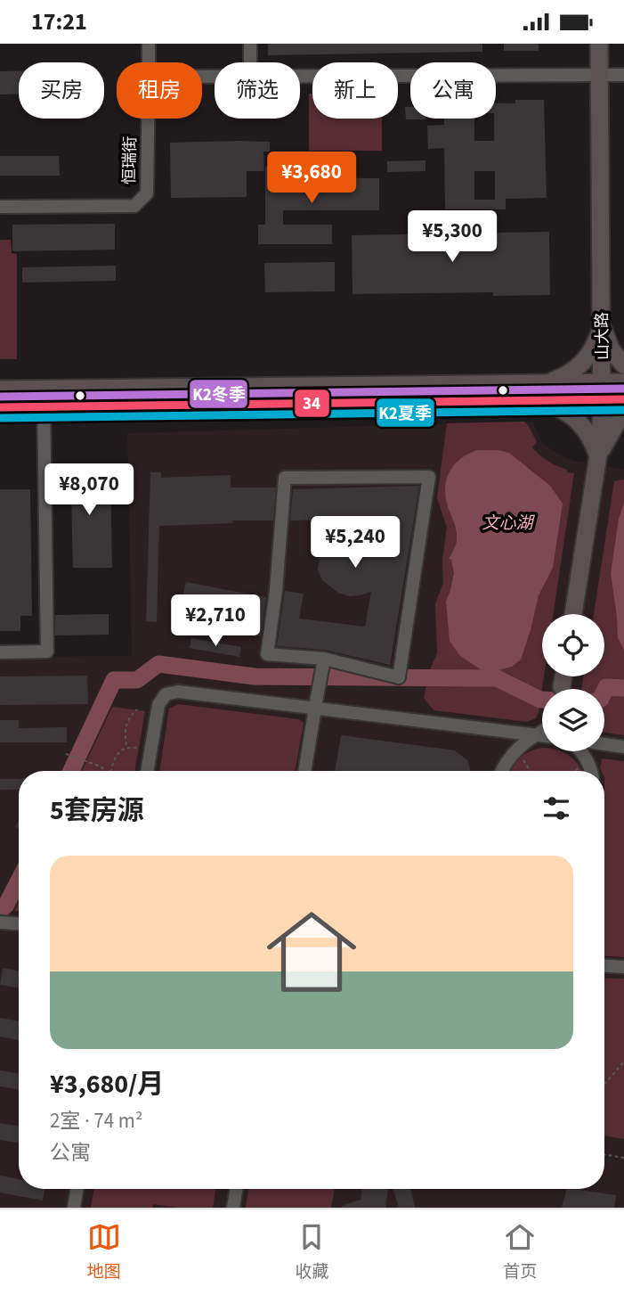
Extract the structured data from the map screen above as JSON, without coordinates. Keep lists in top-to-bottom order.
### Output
{
  "streets": {
    "main road": ["山大路"],
    "street": ["恒瑞街"]
  },
  "water": ["文心湖"],
  "lines": ["transit line K2冬季", "transit line 34", "transit line K2夏季"],
  "page": {
    "status": "17:21",
    "chip": [
      "买房",
      "租房",
      "筛选",
      "新上",
      "公寓"
    ],
    "price": [
      "¥3,680",
      "¥5,300",
      "¥8,070",
      "¥5,240",
      "¥2,710"
    ],
    "heading": "5套房源",
    "list": [
      {
        "name": "¥3,680/月",
        "note": "2室 · 74 m² · 公寓"
      }
    ],
    "tabs": ["地图", "收藏", "首页"]
  }
}
